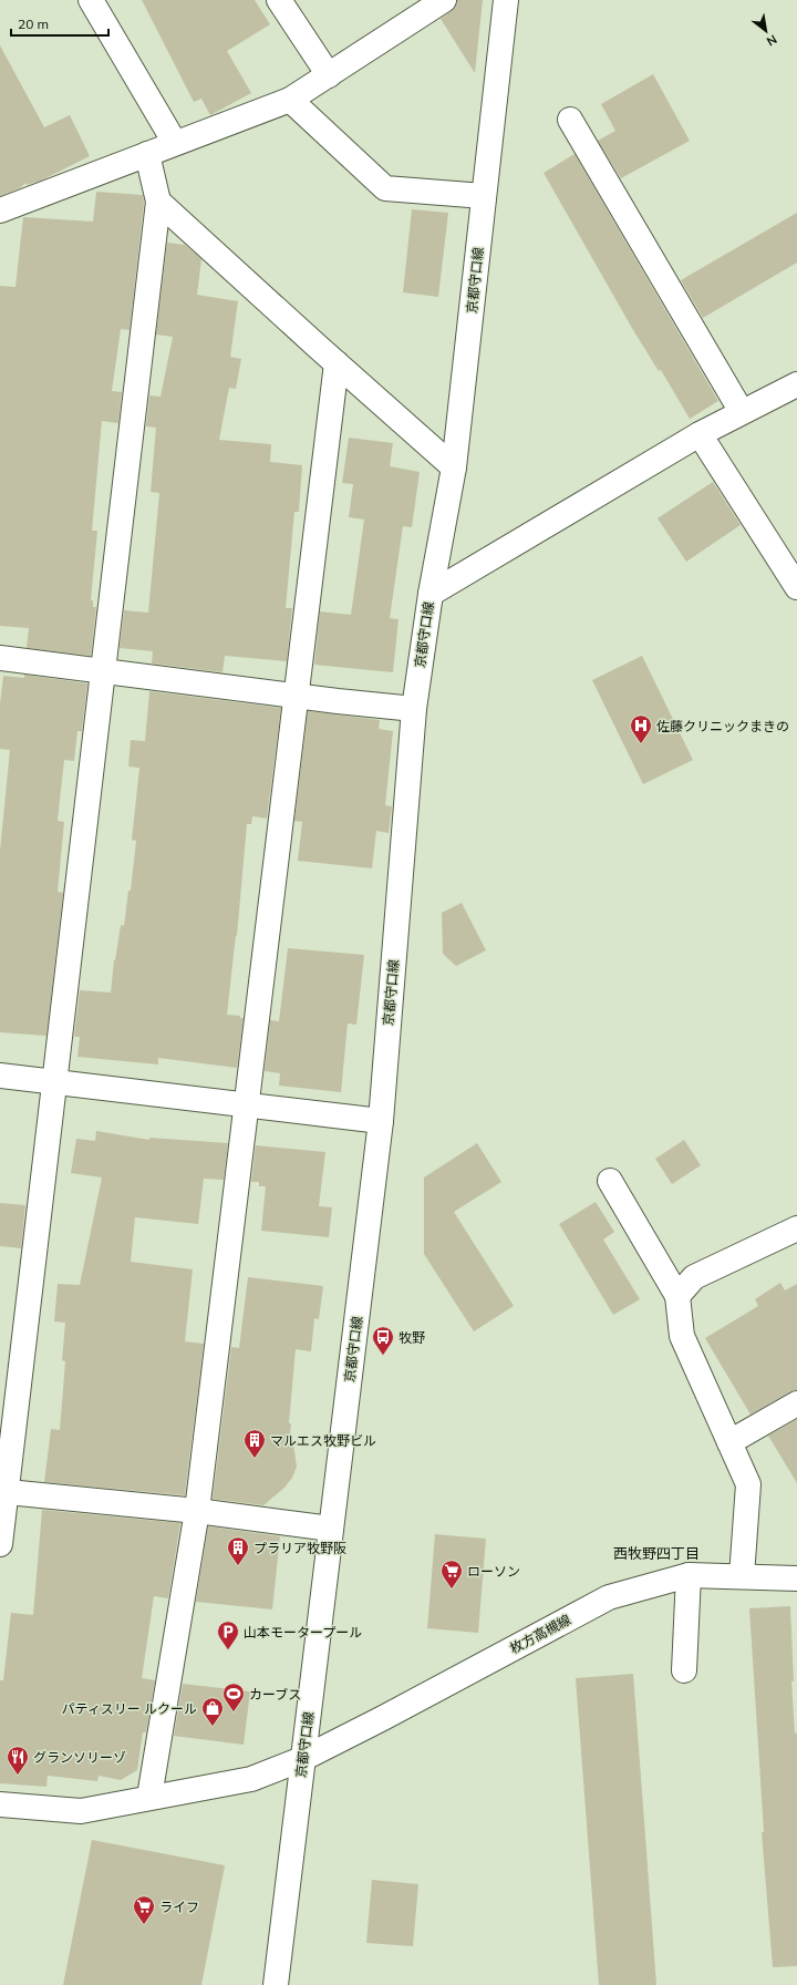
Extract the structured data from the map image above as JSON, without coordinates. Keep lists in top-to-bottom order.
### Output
{
  "streets": {
    "street": ["京都守口線", "枚方高槻線"]
  },
  "crossings": [
    ["京都守口線", "枚方高槻線"]
  ],
  "districts": ["西牧野四丁目"],
  "places": {
    "hospital": ["佐藤クリニックまきの"],
    "bus stop": ["牧野"],
    "building": ["マルエス牧野ビル", "プラリア牧野阪"],
    "supermarket": ["ローソン", "ライフ"],
    "parking": ["山本モータープール"],
    "sports": ["カーブス"],
    "shop": ["パティスリー ルクール"],
    "restaurant": ["グランソリーゾ"]
  },
  "scale_bar": "20 m",
  "north": "bottom right"
}
